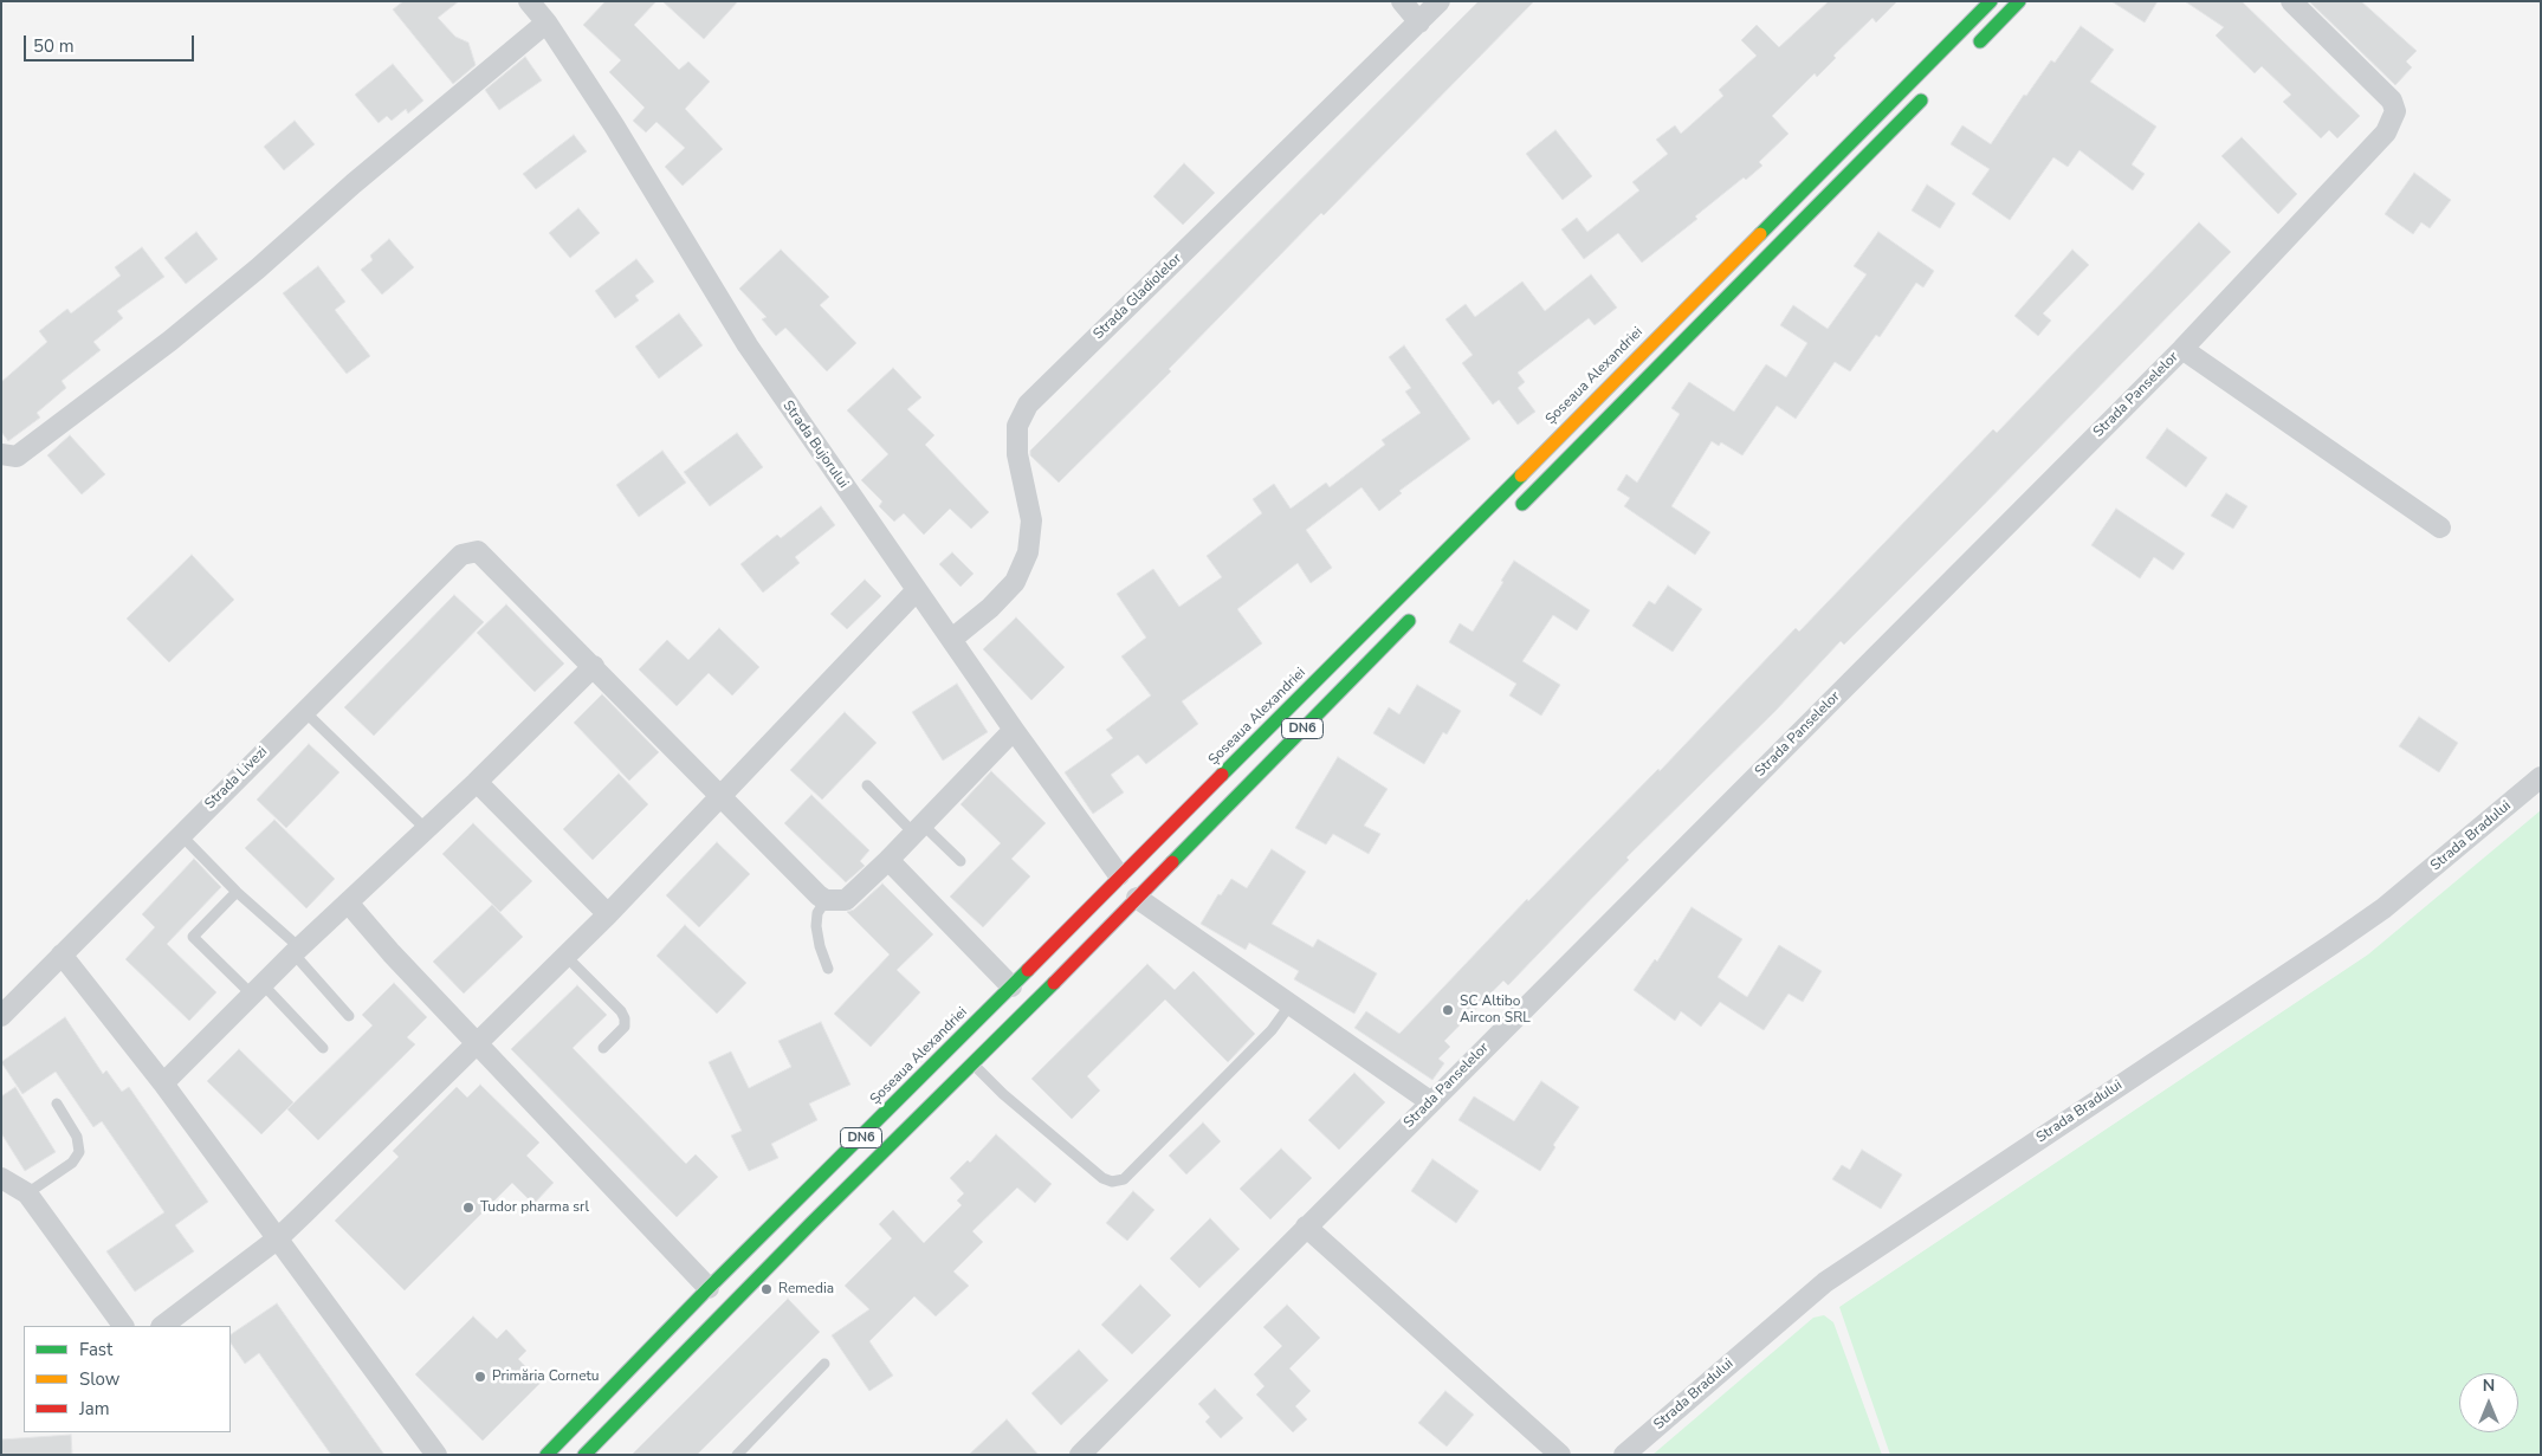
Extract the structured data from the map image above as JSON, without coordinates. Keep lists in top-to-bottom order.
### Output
{
  "streets": {
    "highway": ["Șoseaua Alexandriei", "DN6"],
    "street": [
      "Strada Gladiolelor",
      "Strada Panselelor",
      "Strada Bujorului",
      "Strada Livezi",
      "Strada Bradului"
    ]
  },
  "crossings": [
    ["Strada Gladiolelor", "Strada Bujorului"],
    ["Șoseaua Alexandriei", "Strada Bujorului"]
  ],
  "places": [
    "SC Altibo Aircon SRL",
    "Tudor pharma srl",
    "Remedia",
    "Primăria Cornetu"
  ],
  "legend": ["Fast", "Slow", "Jam"],
  "scale_bar": "50 m",
  "north": "top"
}
